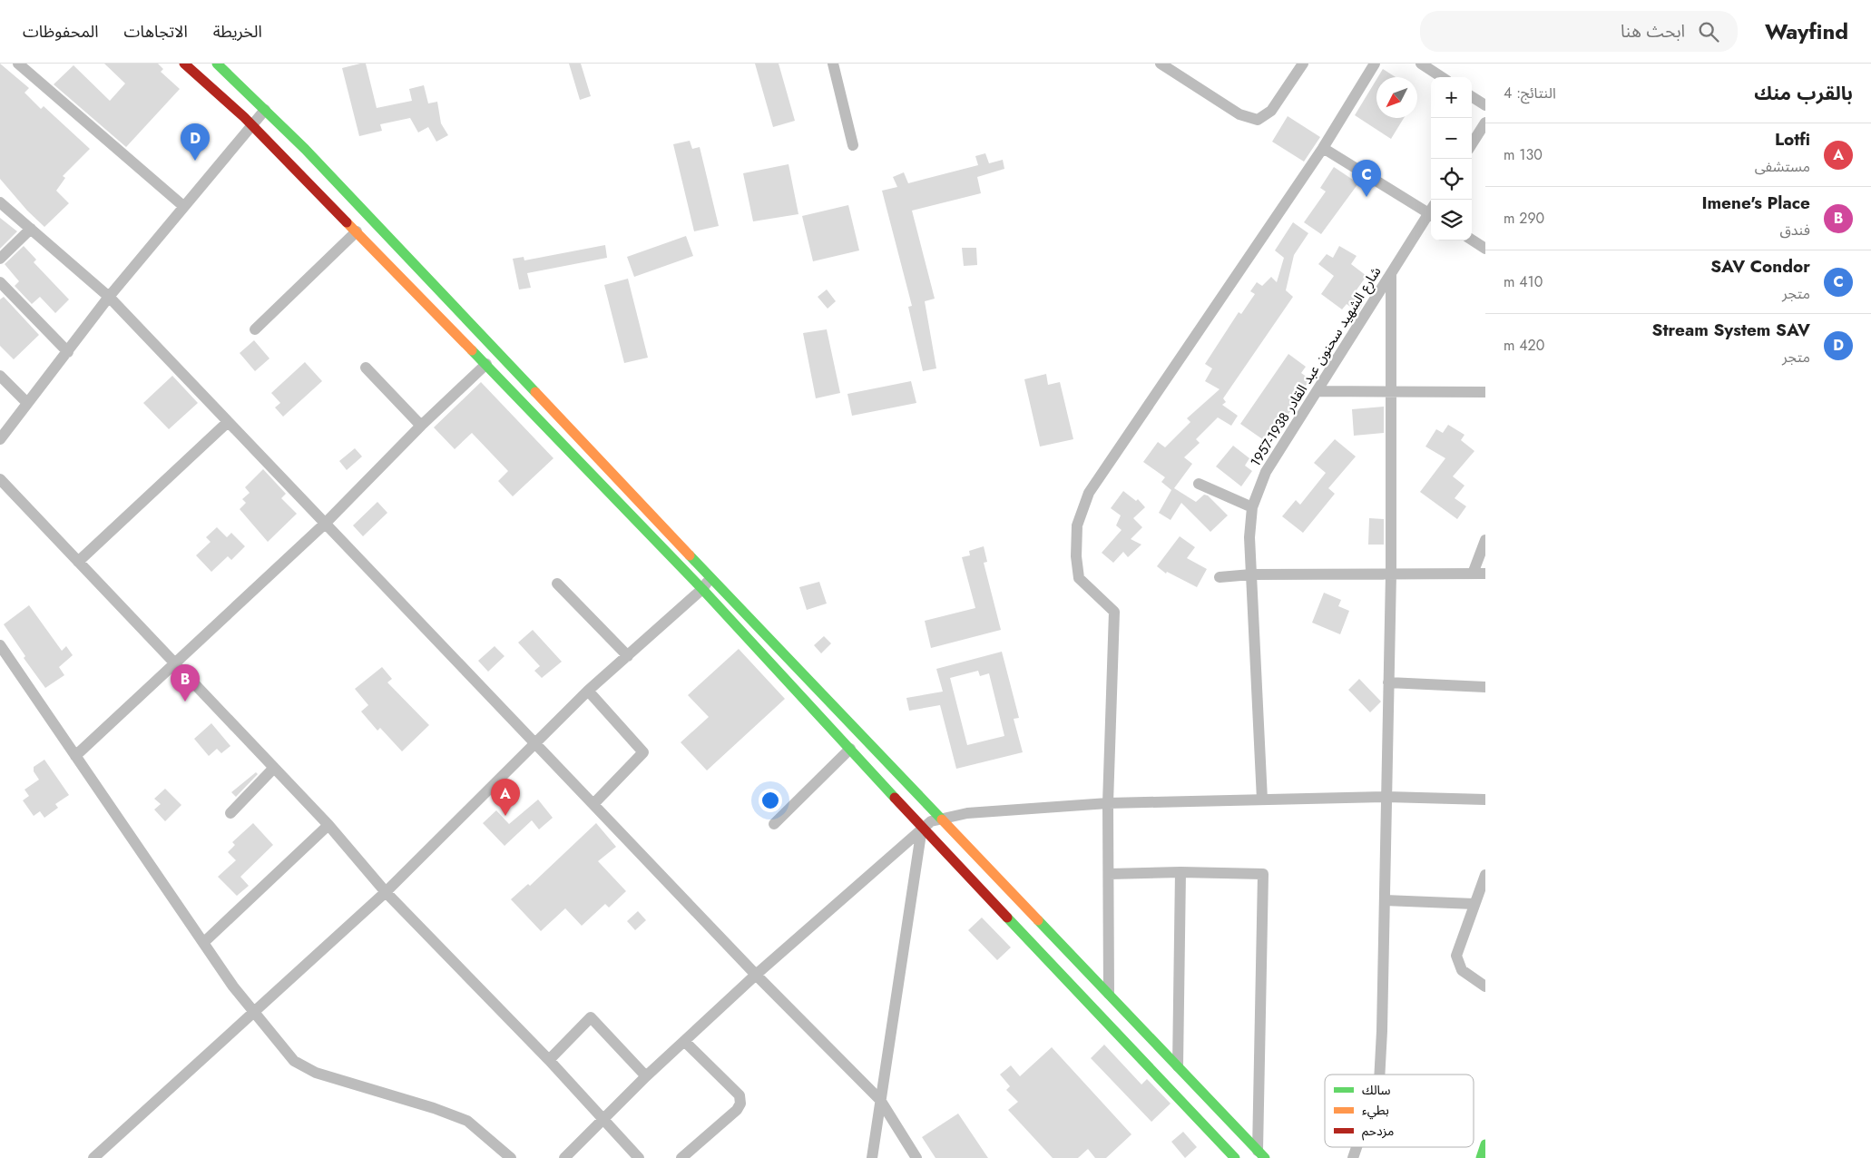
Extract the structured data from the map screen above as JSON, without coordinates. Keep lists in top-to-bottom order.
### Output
{
  "streets": {
    "street": ["شارع الشهيد سحنون عبد القادر 1938-1957"]
  },
  "legend": ["سالك", "بطيء", "مزدحم"],
  "north": "bottom left",
  "page": {
    "header": "Wayfind",
    "search": "ابحث هنا",
    "nav": ["الخريطة", "الاتجاهات", "المحفوظات"],
    "heading": ["بالقرب منك", "النتائج: 4"],
    "map_buttons": ["+", "−"],
    "list": [
      {
        "mark": "A",
        "name": "Lotfi",
        "note": "مستشفى",
        "value": "130 m"
      },
      {
        "mark": "B",
        "name": "Imene's Place",
        "note": "فندق",
        "value": "290 m"
      },
      {
        "mark": "C",
        "name": "SAV Condor",
        "note": "متجر",
        "value": "410 m"
      },
      {
        "mark": "D",
        "name": "Stream System SAV",
        "note": "متجر",
        "value": "420 m"
      }
    ],
    "pins": [
      "D",
      "C",
      "B",
      "A"
    ]
  }
}
